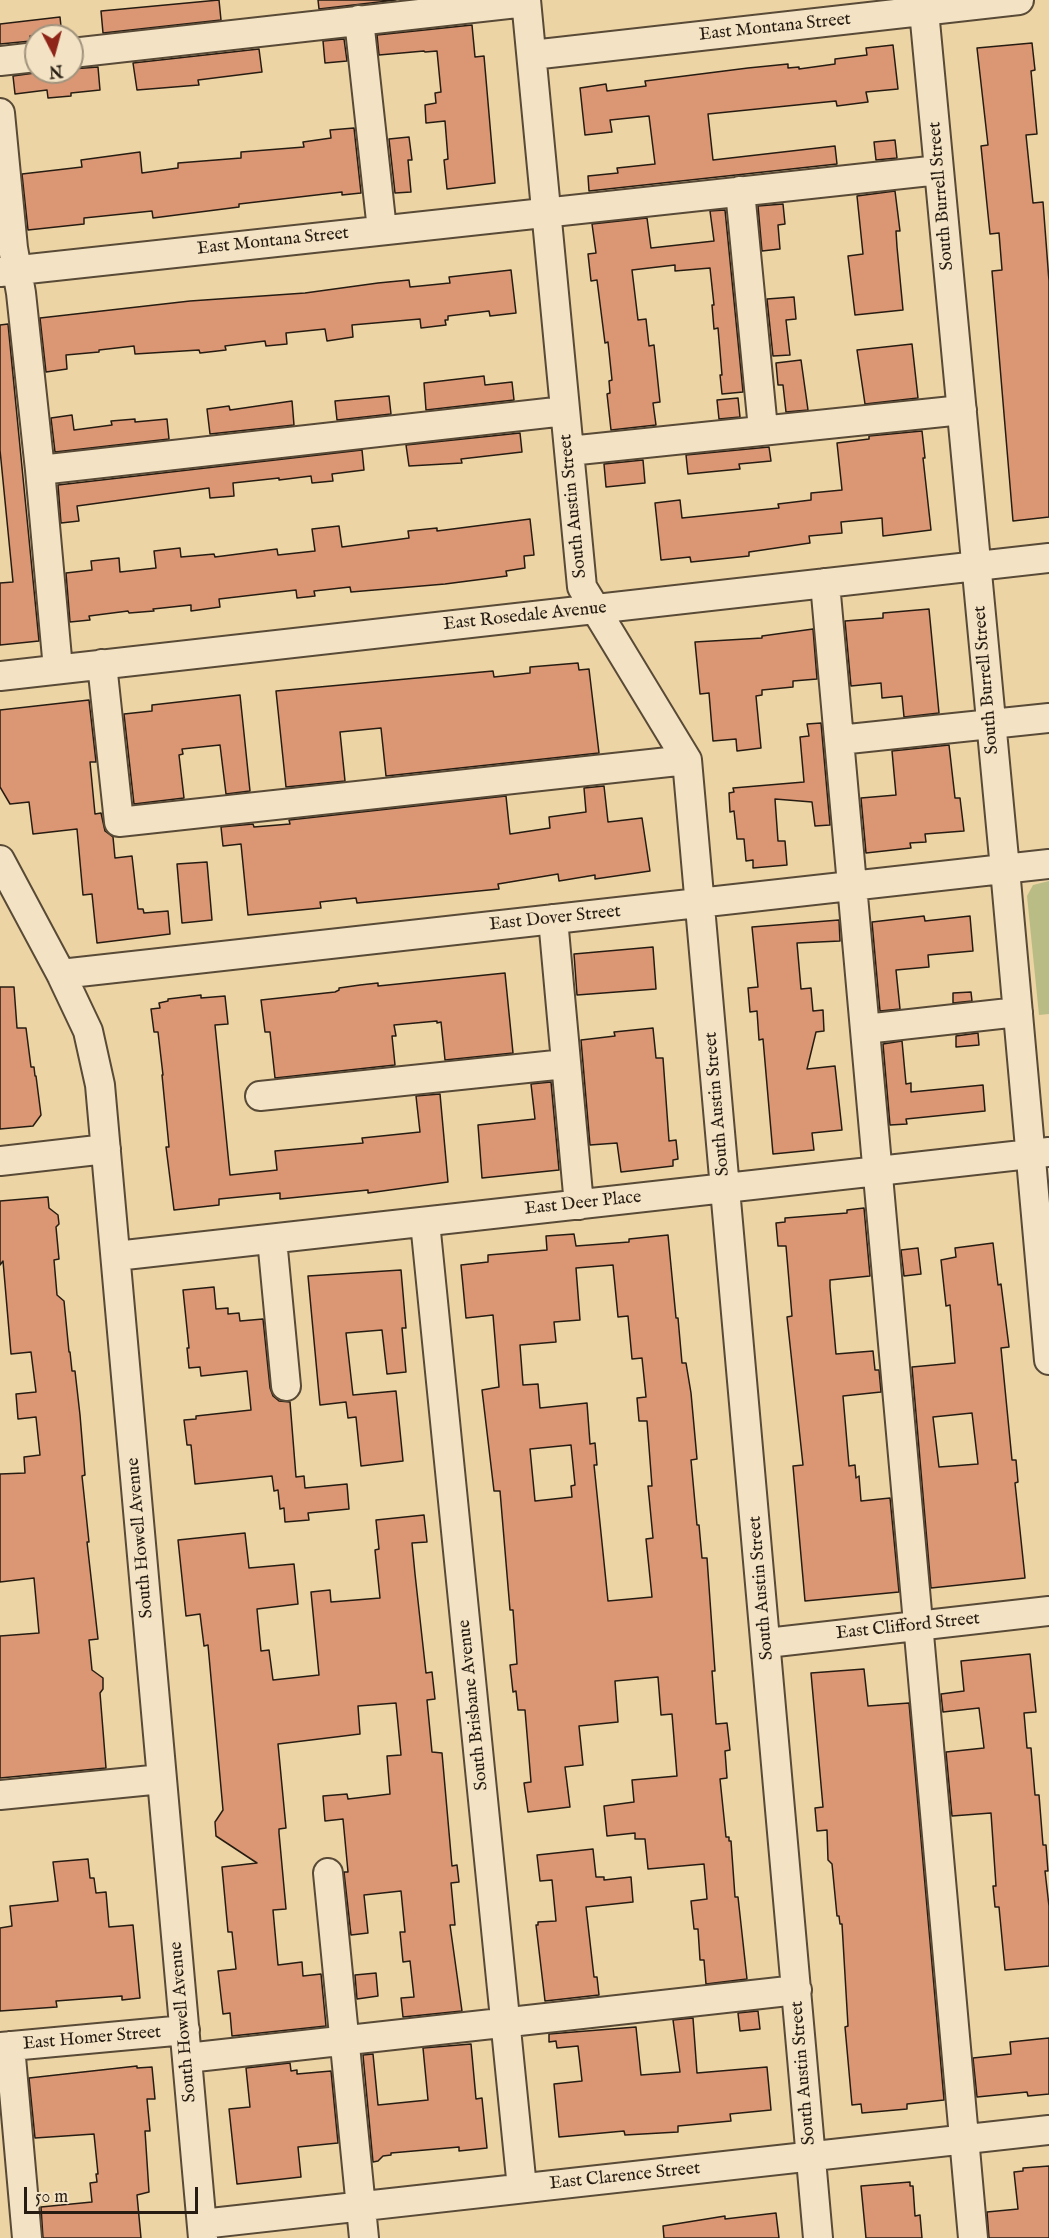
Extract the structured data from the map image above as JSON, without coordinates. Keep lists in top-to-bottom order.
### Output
{
  "streets": {
    "street": [
      "East Montana Street",
      "South Burrell Street",
      "South Austin Street",
      "East Rosedale Avenue",
      "East Dover Street",
      "East Deer Place",
      "South Howell Avenue",
      "East Clifford Street",
      "South Brisbane Avenue",
      "East Homer Street",
      "East Clarence Street"
    ]
  },
  "crossings": [
    ["East Montana Street", "South Burrell Street"],
    ["East Montana Street", "South Austin Street"],
    ["South Burrell Street", "East Rosedale Avenue"],
    ["South Burrell Street", "East Dover Street"],
    ["South Burrell Street", "East Deer Place"],
    ["South Austin Street", "East Rosedale Avenue"],
    ["South Austin Street", "East Dover Street"],
    ["South Austin Street", "East Deer Place"],
    ["South Austin Street", "East Clifford Street"],
    ["South Austin Street", "East Clarence Street"],
    ["East Dover Street", "South Howell Avenue"],
    ["East Deer Place", "South Howell Avenue"],
    ["East Deer Place", "South Brisbane Avenue"],
    ["South Howell Avenue", "East Homer Street"],
    ["South Howell Avenue", "East Clarence Street"],
    ["South Brisbane Avenue", "East Clarence Street"]
  ],
  "scale_bar": "50 m",
  "north": "bottom"
}
